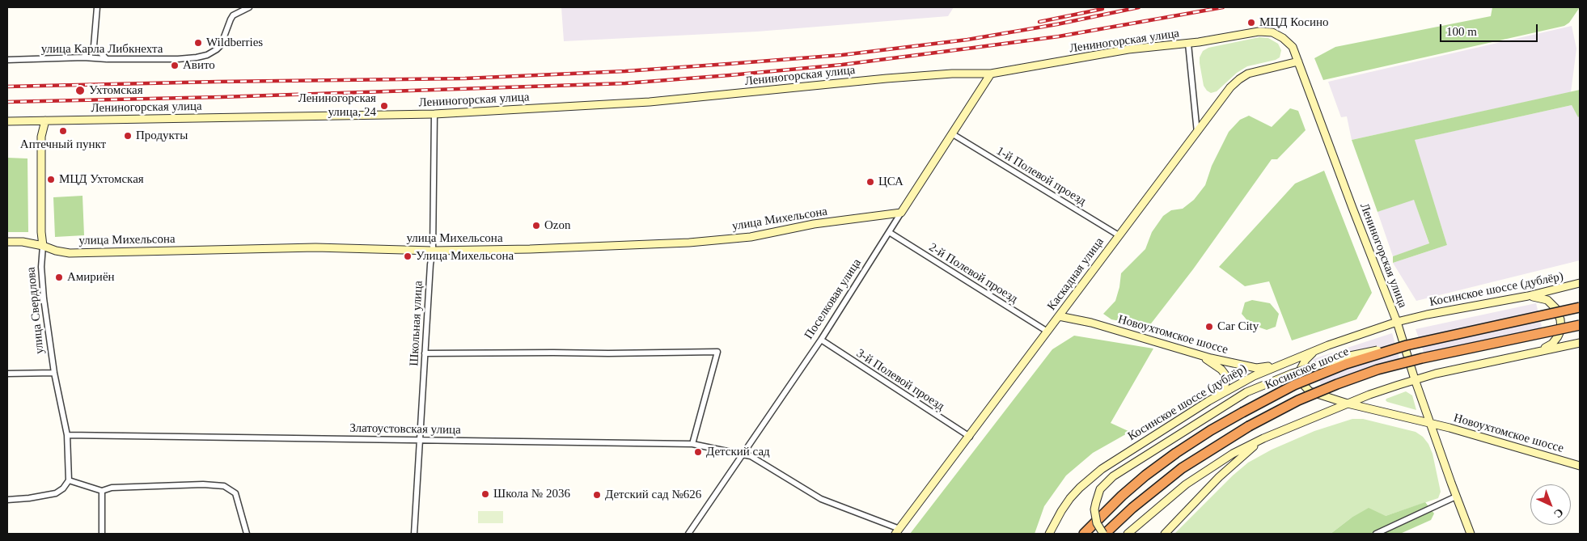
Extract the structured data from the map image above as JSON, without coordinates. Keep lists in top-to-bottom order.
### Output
{
  "streets": {
    "highway": ["Косинское шоссе"],
    "street": [
      "Лениногорская улица",
      "улица Карла Либкнехта",
      "1-й Полевой проезд",
      "улица Михельсона",
      "2-й Полевой проезд",
      "Каскадная улица",
      "Косинское шоссе (дублёр)",
      "Поселковая улица",
      "улица Свердлова",
      "Школьная улица",
      "Новоухтомское шоссе",
      "3-й Полевой проезд",
      "Златоустовская улица"
    ]
  },
  "crossings": [
    ["Лениногорская улица", "Каскадная улица"],
    ["Лениногорская улица", "Косинское шоссе (дублёр)"],
    ["Лениногорская улица", "Поселковая улица"],
    ["Лениногорская улица", "улица Свердлова"],
    ["Лениногорская улица", "Школьная улица"],
    ["Лениногорская улица", "Новоухтомское шоссе"],
    ["1-й Полевой проезд", "Каскадная улица"],
    ["1-й Полевой проезд", "Поселковая улица"],
    ["улица Михельсона", "Поселковая улица"],
    ["улица Михельсона", "улица Свердлова"],
    ["улица Михельсона", "Школьная улица"],
    ["2-й Полевой проезд", "Каскадная улица"],
    ["2-й Полевой проезд", "Поселковая улица"],
    ["Каскадная улица", "Новоухтомское шоссе"],
    ["Каскадная улица", "3-й Полевой проезд"],
    ["Каскадная улица", "Златоустовская улица"],
    ["Косинское шоссе (дублёр)", "Новоухтомское шоссе"],
    ["Поселковая улица", "3-й Полевой проезд"],
    ["Поселковая улица", "Златоустовская улица"],
    ["улица Свердлова", "Златоустовская улица"],
    ["Школьная улица", "Златоустовская улица"]
  ],
  "places": [
    "МЦД Косино",
    "Wildberries",
    "Авито",
    "Ухтомская",
    "Лениногорская улица, 24",
    "Аптечный пункт",
    "Продукты",
    "МЦД Ухтомская",
    "ЦСА",
    "Ozon",
    "Улица Михельсона",
    "Амириён",
    "Car City",
    "Детский сад",
    "Школа № 2036",
    "Детский сад №626"
  ],
  "scale_bar": "100 m",
  "north": "bottom right"
}
